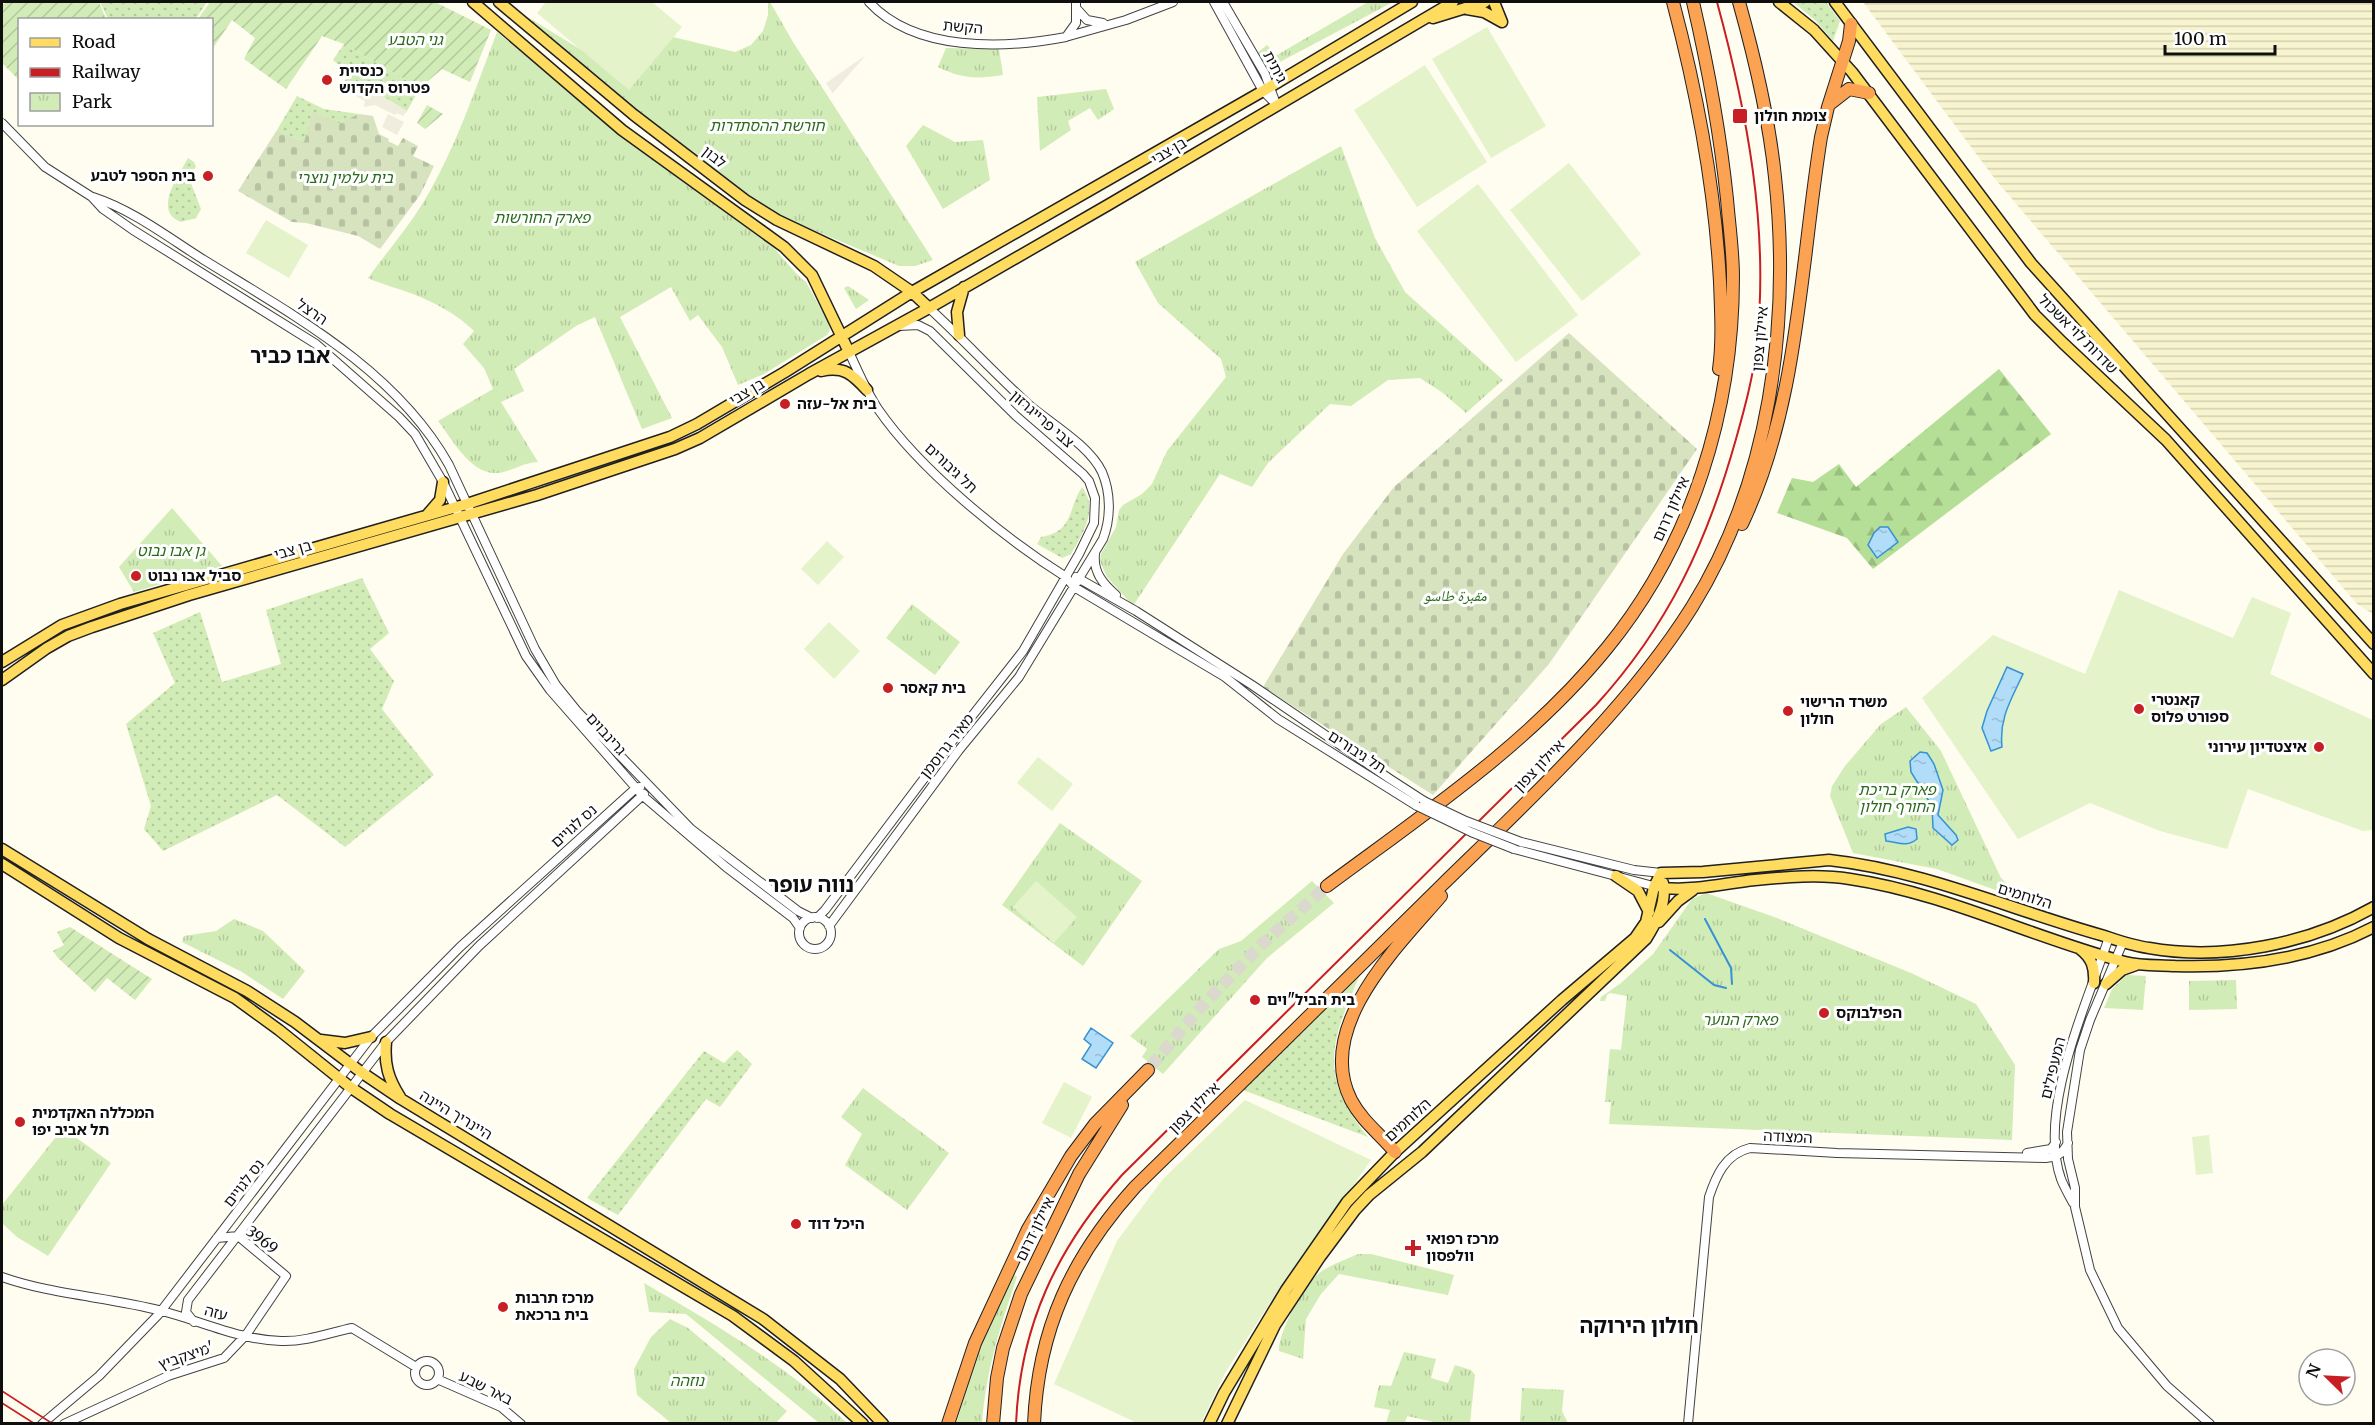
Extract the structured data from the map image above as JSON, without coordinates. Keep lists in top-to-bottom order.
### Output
{
  "streets": {
    "highway": ["איילון צפון", "איילון דרום"],
    "main road": [
      "בן צבי",
      "לבון",
      "שדרות לוי אשכול",
      "הלוחמים",
      "היינריך היינה"
    ],
    "street": [
      "הקשת",
      "גיתית",
      "הרצל",
      "צבי פרייגרזון",
      "תל גיבורים",
      "גרינבוים",
      "מאיר גרוסמן",
      "נס לגויים",
      "המעפילים",
      "המצודה",
      "3969",
      "עזה",
      "מיצקביץ'",
      "באר שבע"
    ]
  },
  "crossings": [
    ["גיתית", "בן צבי"],
    ["בן צבי", "לבון"],
    ["בן צבי", "הרצל"],
    ["בן צבי", "צבי פרייגרזון"],
    ["בן צבי", "תל גיבורים"],
    ["בן צבי", "גרינבוים"],
    ["לבון", "צבי פרייגרזון"],
    ["הרצל", "גרינבוים"],
    ["צבי פרייגרזון", "תל גיבורים"],
    ["צבי פרייגרזון", "מאיר גרוסמן"],
    ["תל גיבורים", "מאיר גרוסמן"],
    ["תל גיבורים", "הלוחמים"],
    ["גרינבוים", "מאיר גרוסמן"],
    ["גרינבוים", "נס לגויים"],
    ["נס לגויים", "היינריך היינה"],
    ["נס לגויים", "3969"],
    ["נס לגויים", "עזה"],
    ["הלוחמים", "המעפילים"],
    ["המעפילים", "המצודה"],
    ["3969", "מיצקביץ'"],
    ["עזה", "מיצקביץ'"],
    ["עזה", "באר שבע"]
  ],
  "districts": ["אבו כביר", "נווה עופר", "חולון הירוקה"],
  "parks": [
    "גני הטבע",
    "חורשת ההסתדרות",
    "בית עלמין נוצרי",
    "פארק החורשות",
    "גן אבו נבוט",
    "مقبرة طاسو",
    "פארק בריכת החורף חולון",
    "פארק הנוער",
    "נוזהה"
  ],
  "places": {
    "other": [
      "כנסיית פטרוס הקדוש",
      "בית הספר לטבע",
      "בית אל-עזה",
      "סביל אבו נבוט",
      "בית קאסר",
      "קאנטרי ספורט פלוס",
      "משרד הרישוי חולון",
      "איצטדיון עירוני",
      "בית הביל\"וים",
      "הפילבוקס",
      "המכללה האקדמית תל אביב יפו",
      "היכל דוד",
      "מרכז תרבות בית ברכאת"
    ],
    "transit": ["צומת חולון"],
    "health": ["מרכז רפואי וולפסון"]
  },
  "legend": ["Road", "Railway", "Park"],
  "scale_bar": "100 m",
  "north": "top left"
}
